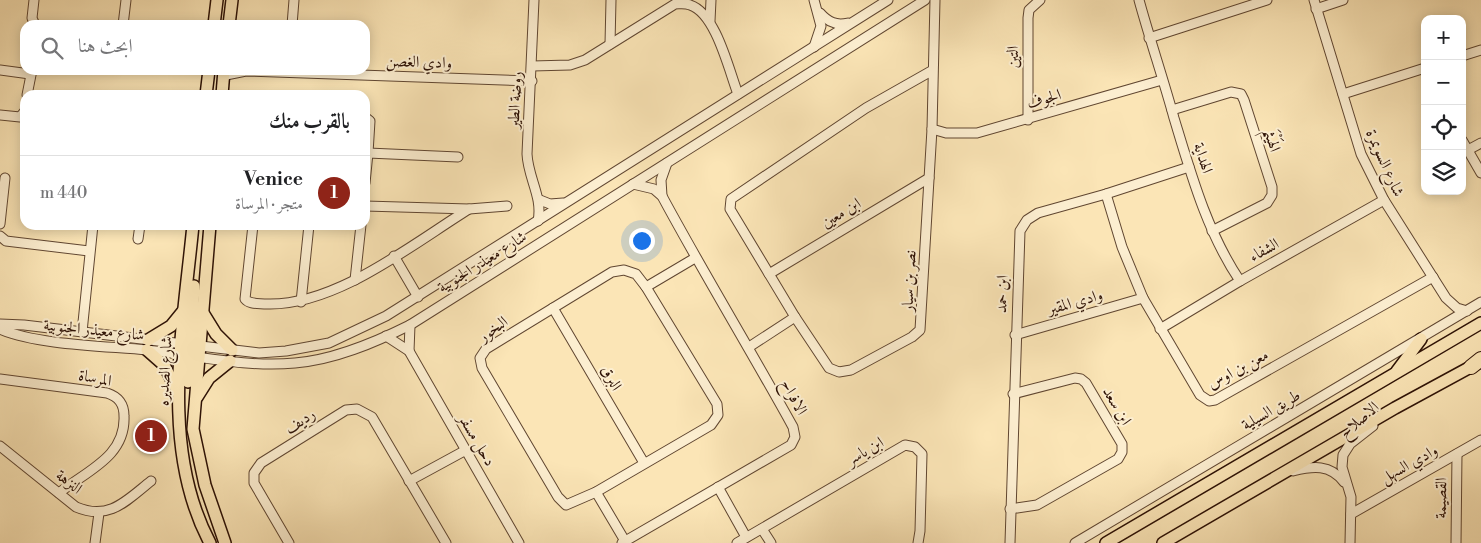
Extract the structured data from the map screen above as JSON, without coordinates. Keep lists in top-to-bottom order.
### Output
{
  "streets": {
    "main road": ["شارع الصديره", "طريق السيلية"],
    "street": [
      "التين",
      "وادي الغصن",
      "الجوف",
      "روضة الطير",
      "الهَيْثَم",
      "الهداية",
      "شارع السويمرة",
      "ابن معين",
      "الشفاء",
      "شارع معيذر الجنوبية",
      "نصر بن سيار",
      "ابن حمد",
      "وادي المقير",
      "البخور",
      "معن بن اوس",
      "المرساة",
      "البرق",
      "الافراح",
      "ابن سعد",
      "الاصلاح",
      "رديف",
      "دحل مسفر",
      "ابن ياسر",
      "وادي السهل",
      "النزهة",
      "القصيمة"
    ]
  },
  "crossings": [
    ["التين", "الجوف"],
    ["وادي الغصن", "روضة الطير"],
    ["الجوف", "الهداية"],
    ["الجوف", "نصر بن سيار"],
    ["روضة الطير", "شارع معيذر الجنوبية"],
    ["الهَيْثَم", "الهداية"],
    ["الهداية", "الشفاء"],
    ["الهداية", "ابن حمد"],
    ["شارع السويمرة", "الشفاء"],
    ["شارع السويمرة", "معن بن اوس"],
    ["شارع السويمرة", "طريق السيلية"],
    ["ابن معين", "نصر بن سيار"],
    ["الشفاء", "معن بن اوس"],
    ["شارع معيذر الجنوبية", "شارع الصديره"],
    ["شارع معيذر الجنوبية", "دحل مسفر"],
    ["ابن حمد", "وادي المقير"],
    ["ابن حمد", "معن بن اوس"],
    ["ابن حمد", "ابن سعد"],
    ["وادي المقير", "معن بن اوس"],
    ["البخور", "البرق"],
    ["المرساة", "النزهة"],
    ["الاصلاح", "وادي السهل"],
    ["وادي السهل", "القصيمة"]
  ],
  "page": {
    "map_buttons": ["+", "−"],
    "search": "ابحث هنا",
    "heading": "بالقرب منك",
    "list": [
      {
        "mark": "1",
        "name": "Venice",
        "note": "متجر · المرساة",
        "value": "440 m"
      }
    ],
    "pins": "1"
  }
}
